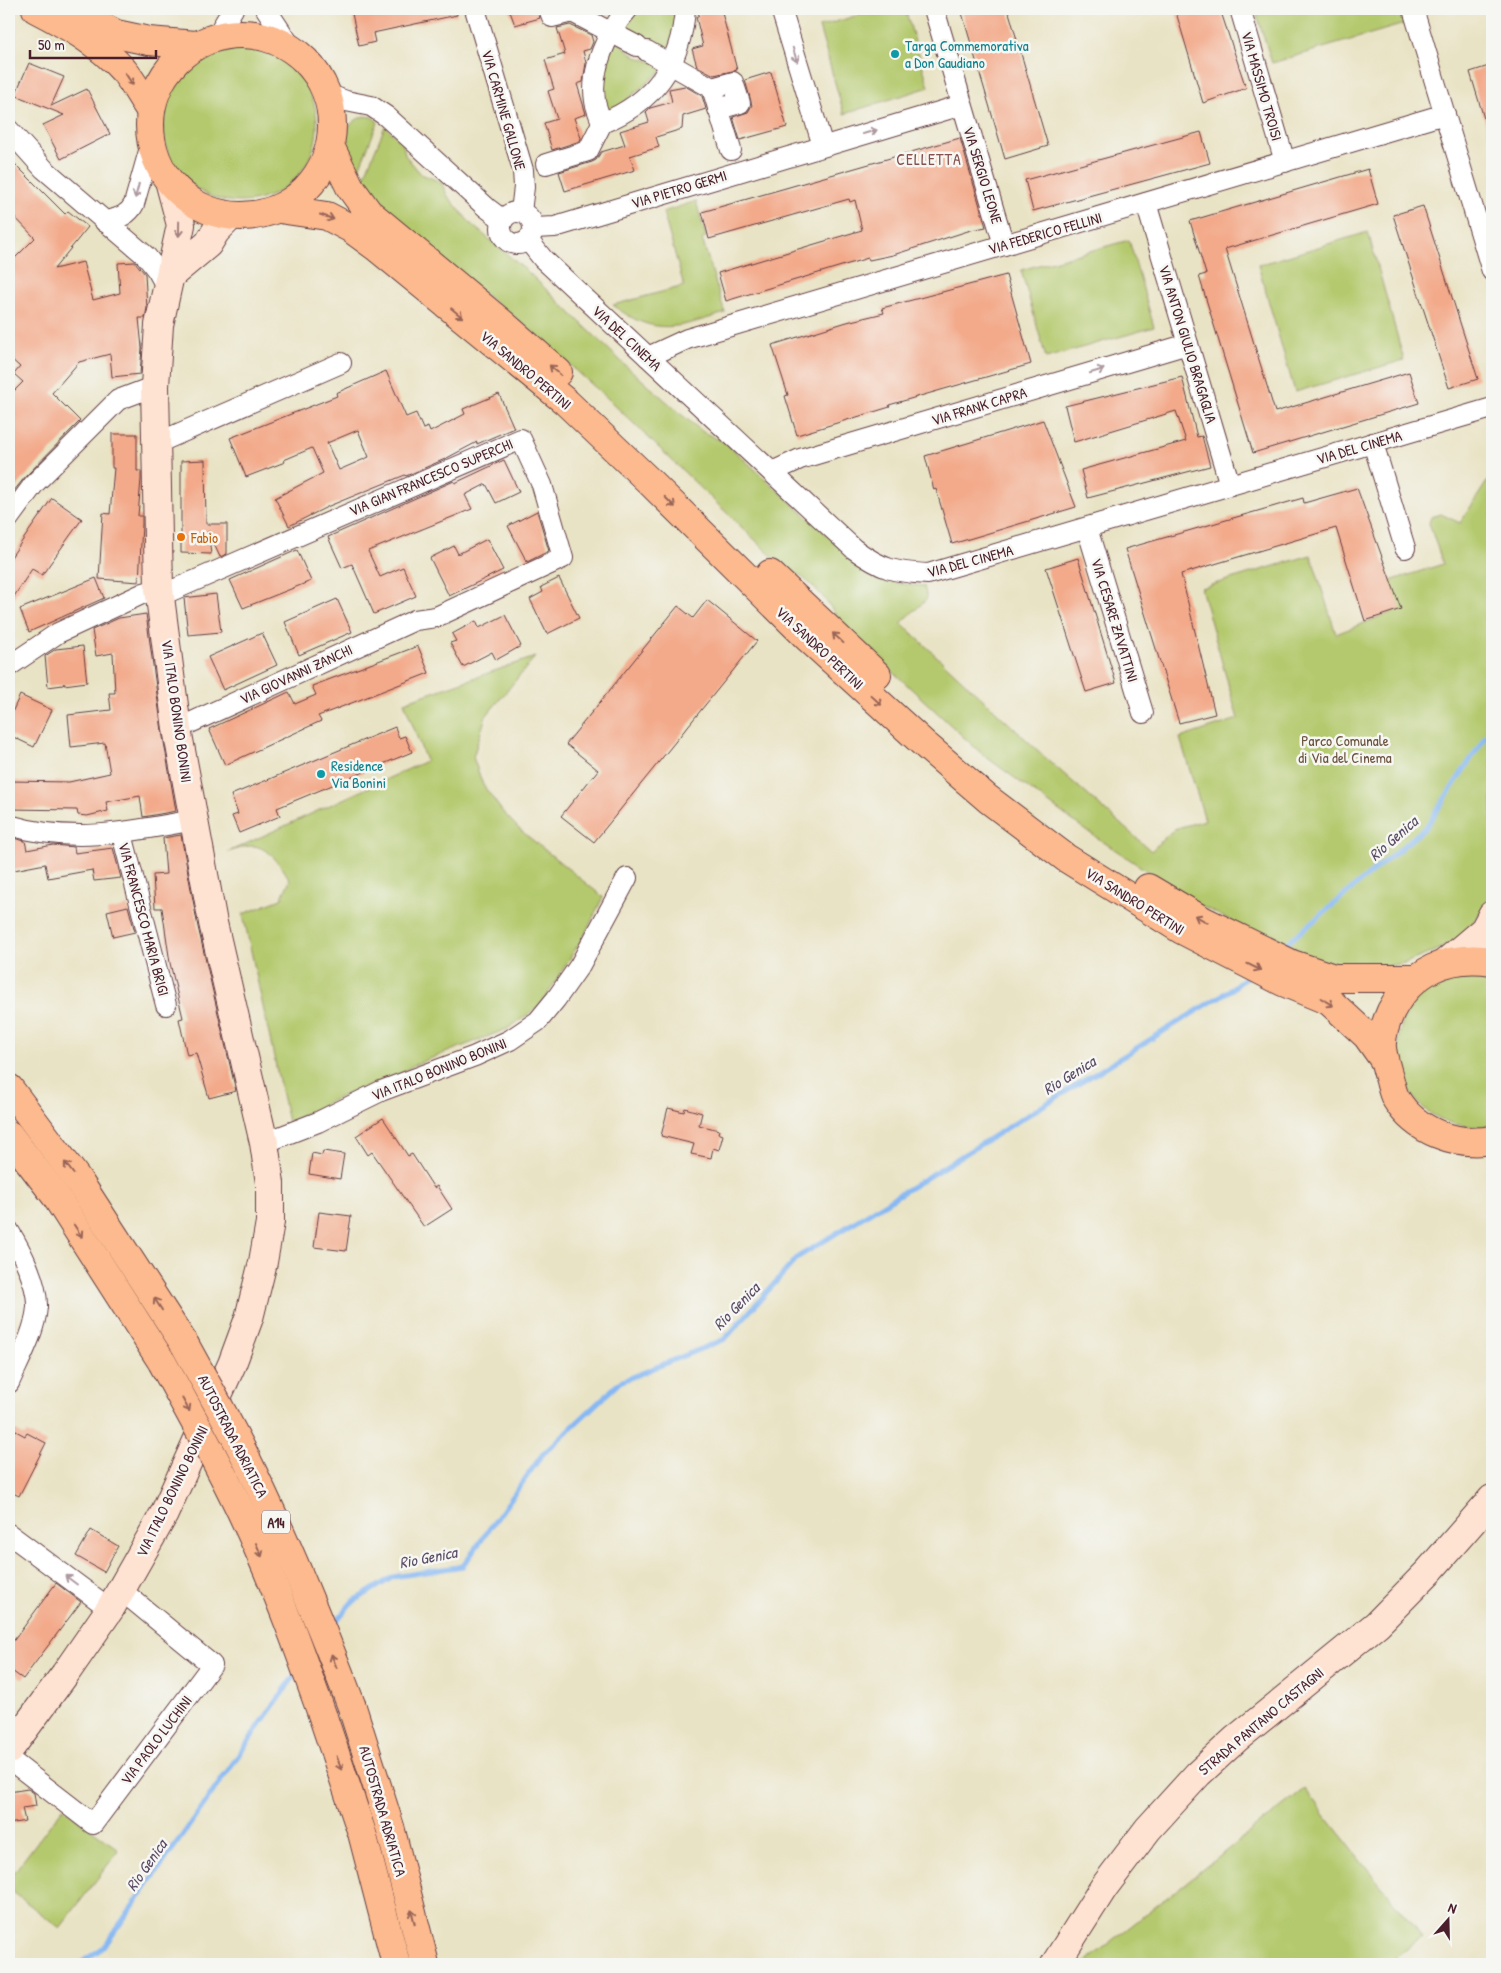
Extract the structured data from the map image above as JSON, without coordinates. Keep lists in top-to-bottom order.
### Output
{
  "streets": {
    "main road": [
      "VIA SANDRO PERTINI",
      "VIA ITALO BONINO BONINI",
      "AUTOSTRADA ADRIATICA",
      "A14",
      "STRADA PANTANO CASTAGNI"
    ],
    "street": [
      "VIA MASSIMO TROISI",
      "VIA CARMINE GALLONE",
      "VIA SERGIO LEONE",
      "VIA PIETRO GERMI",
      "VIA FEDERICO FELLINI",
      "VIA DEL CINEMA",
      "VIA ANTON GIULIO BRAGAGLIA",
      "VIA FRANK CAPRA",
      "VIA GIAN FRANCESCO SUPERCHI",
      "VIA CESARE ZAVATTINI",
      "VIA GIOVANNI ZANCHI",
      "VIA FRANCESCO MARIA BRIGI",
      "VIA PAOLO LUCHINI"
    ]
  },
  "crossings": [
    ["VIA MASSIMO TROISI", "VIA FEDERICO FELLINI"],
    ["VIA CARMINE GALLONE", "VIA PIETRO GERMI"],
    ["VIA CARMINE GALLONE", "VIA DEL CINEMA"],
    ["VIA SERGIO LEONE", "VIA PIETRO GERMI"],
    ["VIA SERGIO LEONE", "VIA FEDERICO FELLINI"],
    ["VIA PIETRO GERMI", "VIA DEL CINEMA"],
    ["VIA FEDERICO FELLINI", "VIA DEL CINEMA"],
    ["VIA FEDERICO FELLINI", "VIA ANTON GIULIO BRAGAGLIA"],
    ["VIA DEL CINEMA", "VIA ANTON GIULIO BRAGAGLIA"],
    ["VIA DEL CINEMA", "VIA FRANK CAPRA"],
    ["VIA DEL CINEMA", "VIA CESARE ZAVATTINI"],
    ["VIA ANTON GIULIO BRAGAGLIA", "VIA FRANK CAPRA"],
    ["VIA GIAN FRANCESCO SUPERCHI", "VIA GIOVANNI ZANCHI"],
    ["VIA GIAN FRANCESCO SUPERCHI", "VIA ITALO BONINO BONINI"],
    ["VIA GIOVANNI ZANCHI", "VIA ITALO BONINO BONINI"],
    ["VIA ITALO BONINO BONINI", "VIA PAOLO LUCHINI"]
  ],
  "one_way": ["VIA FRANK CAPRA"],
  "districts": ["CELLETTA"],
  "water": ["Rio Genica"],
  "parks": ["Parco Comunale di Via del Cinema"],
  "places": ["Targa Commemorativa a Don Gaudiano", "Fabio", "Residence Via Bonini"],
  "scale_bar": "50 m",
  "north": "top"
}
